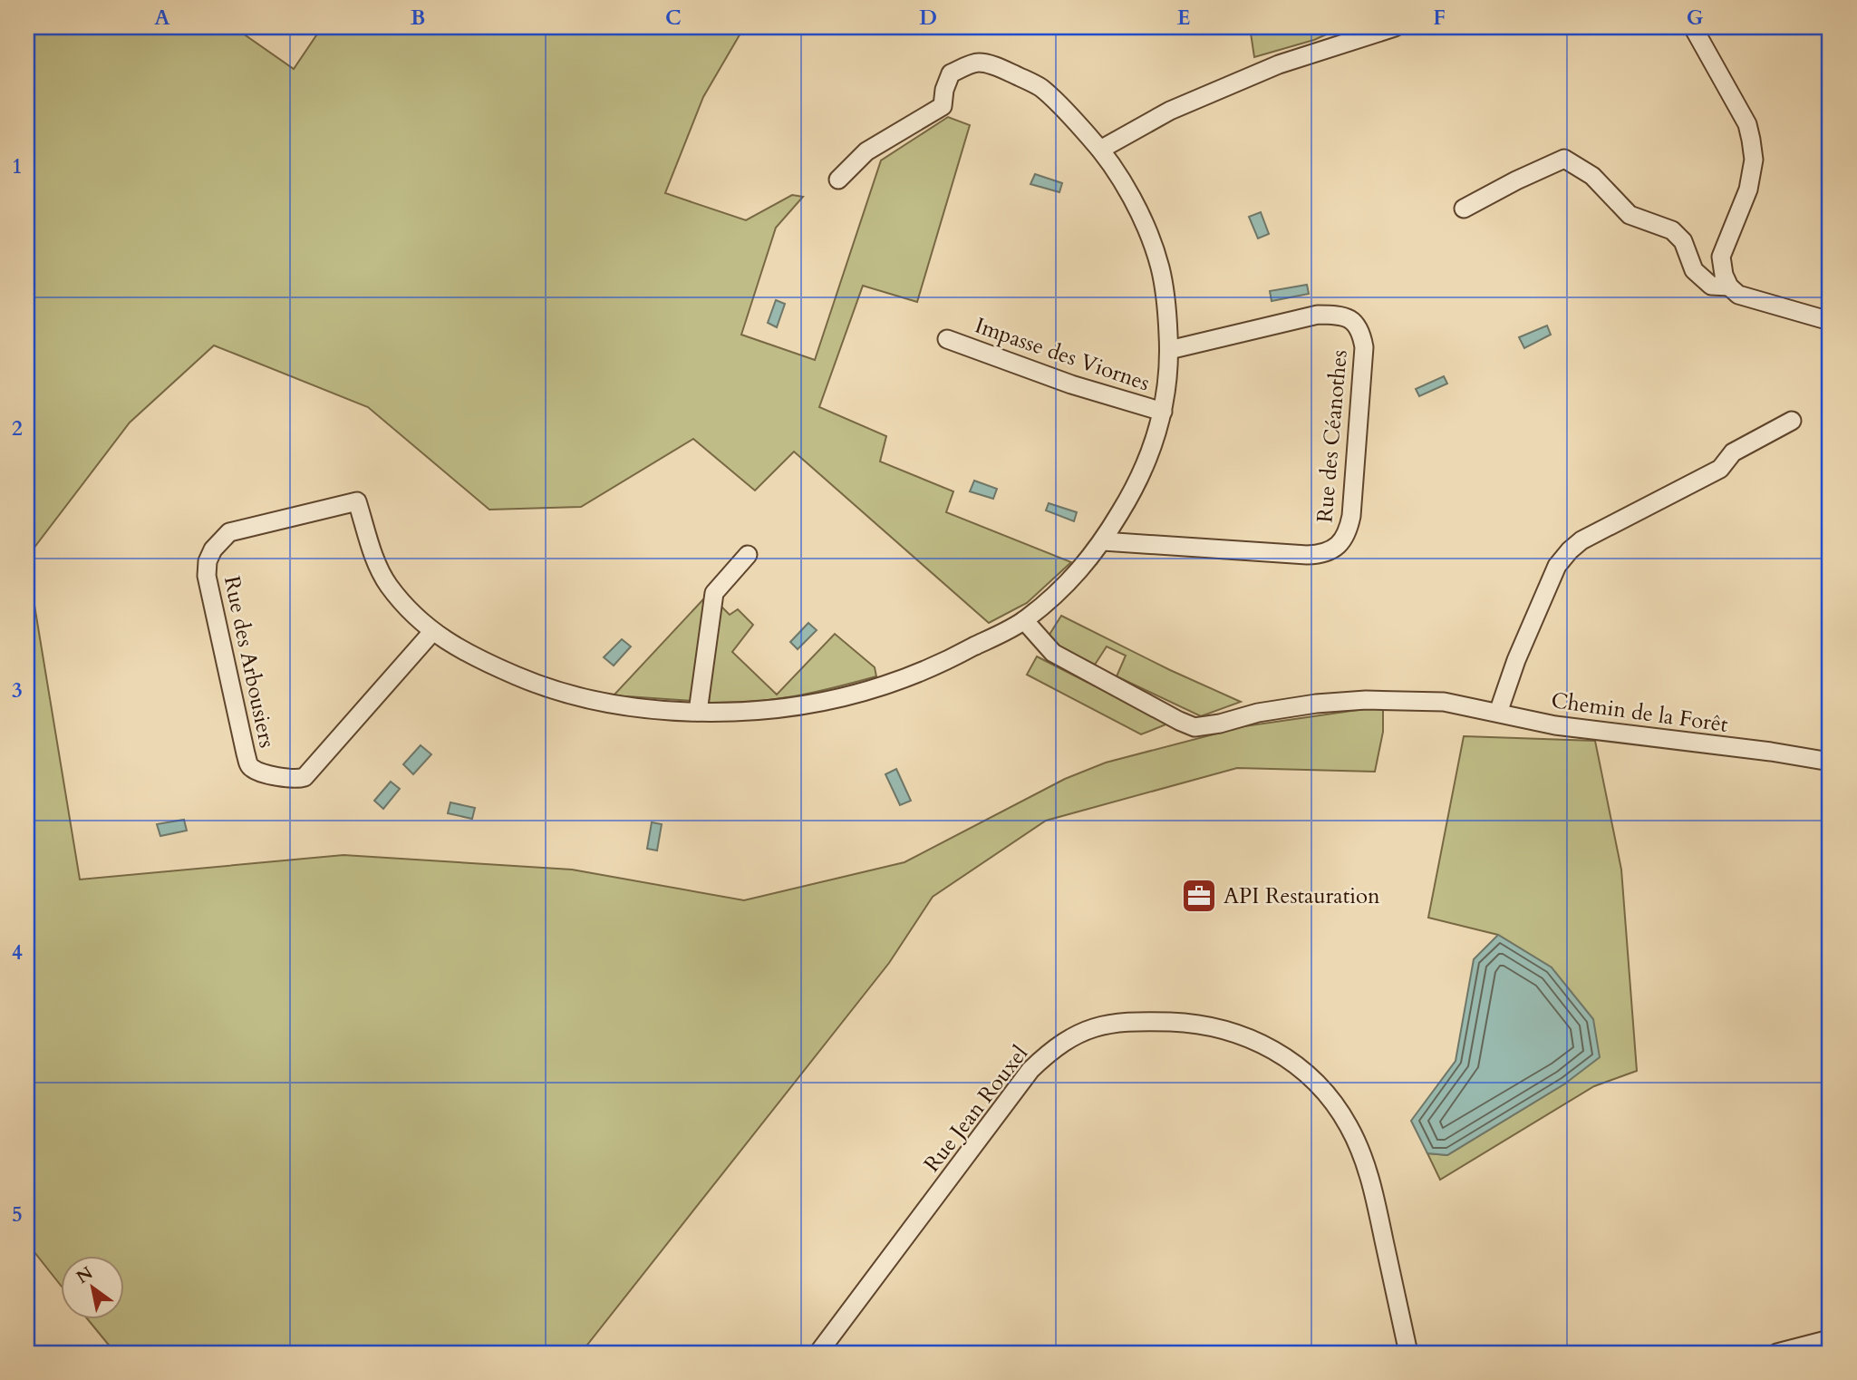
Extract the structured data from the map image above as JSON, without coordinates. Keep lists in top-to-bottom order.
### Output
{
  "streets": {
    "street": [
      "Impasse des Viornes",
      "Rue des Céanothes",
      "Rue des Arbousiers",
      "Chemin de la Forêt",
      "Rue Jean Rouxel"
    ]
  },
  "places": {
    "office": ["API Restauration"]
  },
  "north": "top left",
  "grid": {
    "columns": [
      "A",
      "B",
      "C",
      "D",
      "E",
      "F",
      "G"
    ],
    "rows": [
      "1",
      "2",
      "3",
      "4",
      "5"
    ]
  }
}
